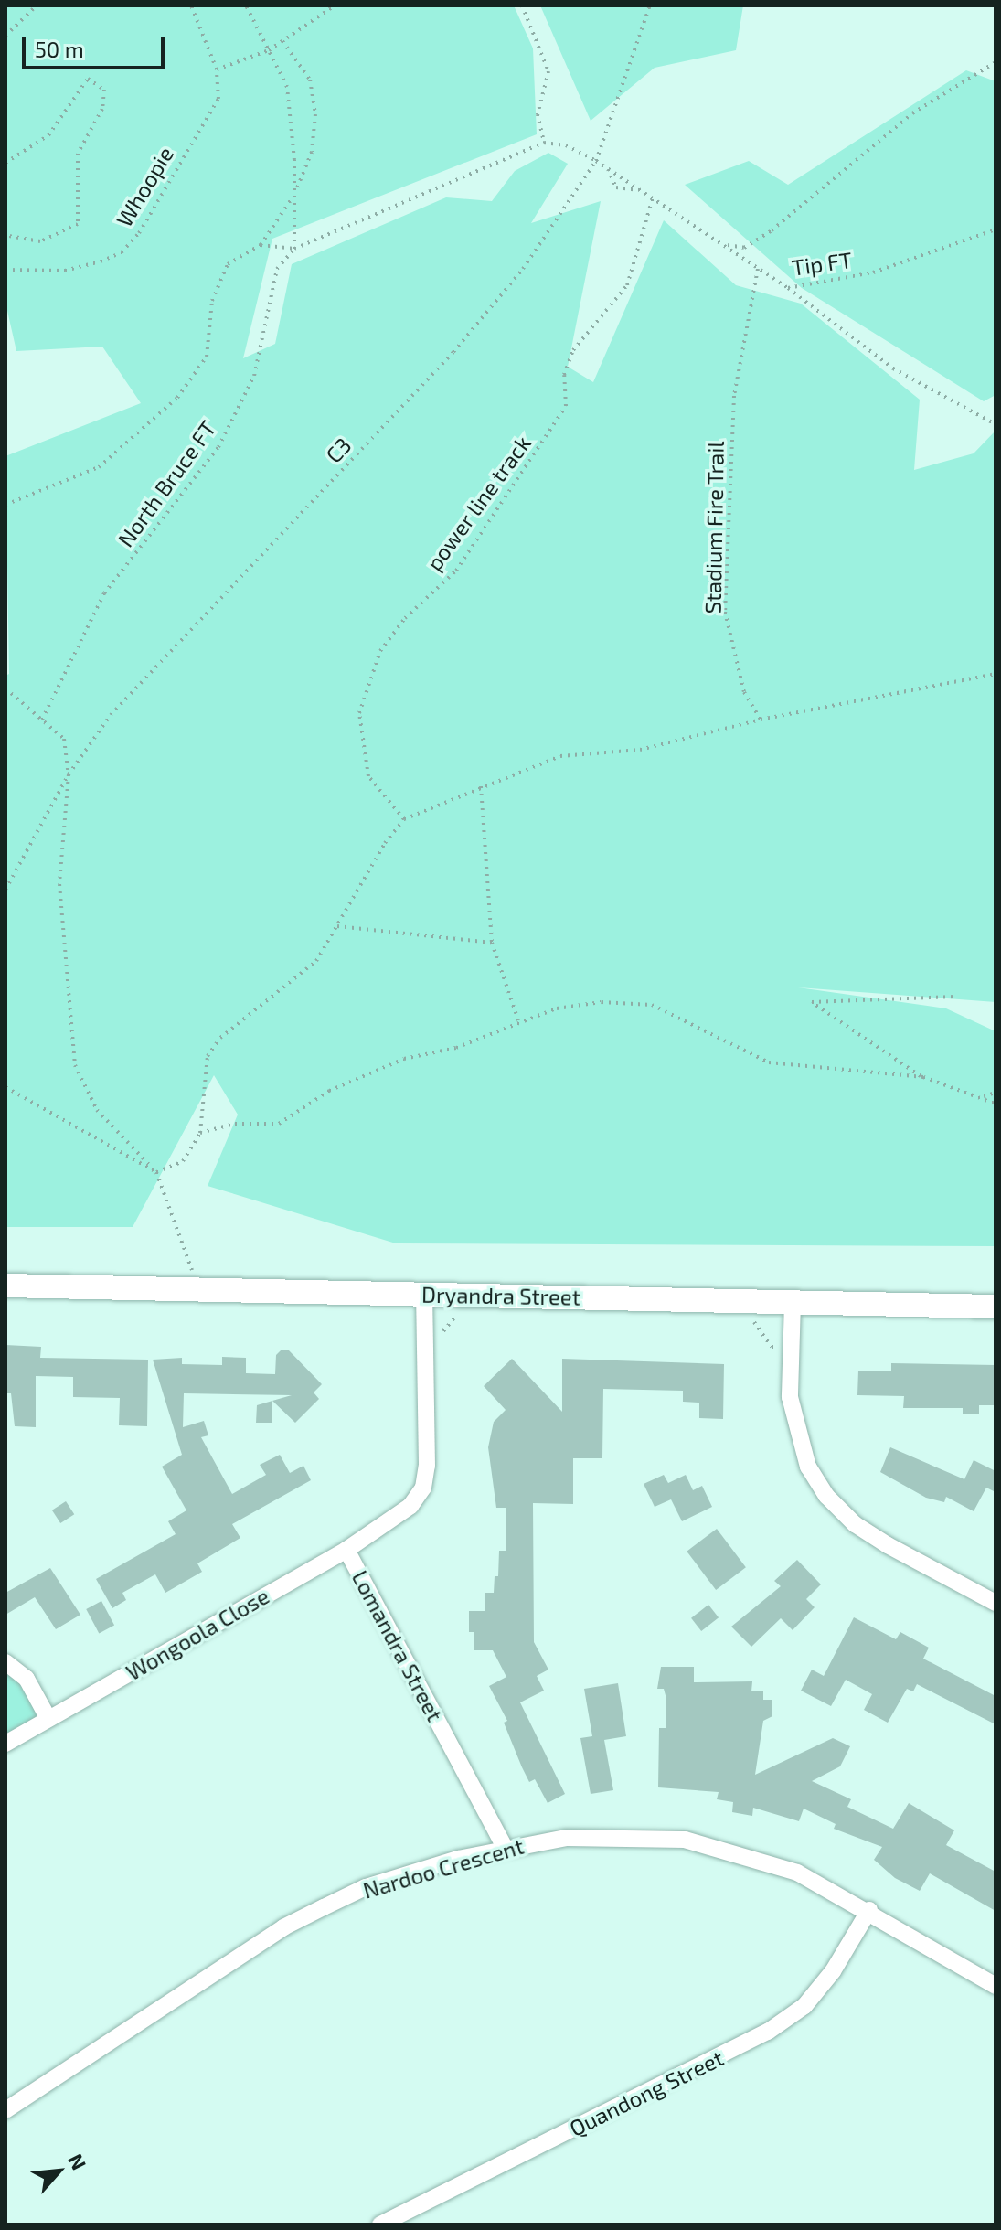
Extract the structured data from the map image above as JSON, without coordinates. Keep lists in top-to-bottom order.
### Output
{
  "streets": {
    "street": [
      "Dryandra Street",
      "Wongoola Close",
      "Lomandra Street",
      "Nardoo Crescent",
      "Quandong Street"
    ],
    "path": [
      "Whoopie",
      "Tip FT",
      "C3",
      "North Bruce FT",
      "power line track",
      "Stadium Fire Trail"
    ]
  },
  "crossings": [
    ["Tip FT", "C3"],
    ["Tip FT", "power line track"],
    ["Tip FT", "Stadium Fire Trail"],
    ["Dryandra Street", "Lomandra Street"],
    ["Wongoola Close", "Lomandra Street"],
    ["Lomandra Street", "Nardoo Crescent"],
    ["Nardoo Crescent", "Quandong Street"]
  ],
  "scale_bar": "50 m",
  "north": "top right"
}
